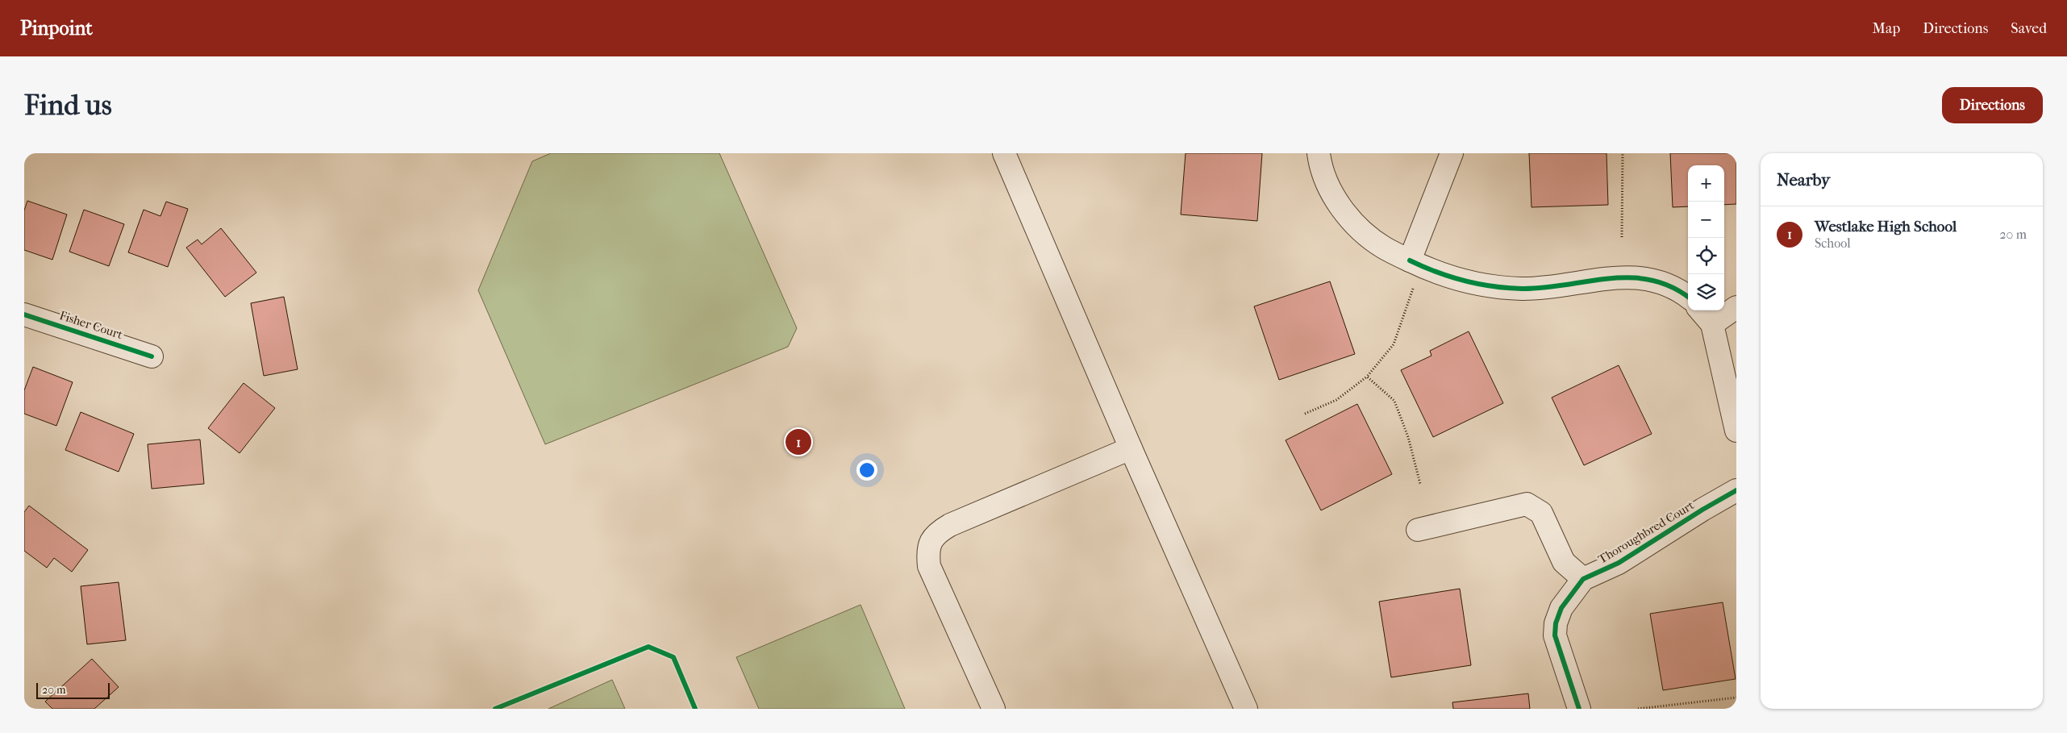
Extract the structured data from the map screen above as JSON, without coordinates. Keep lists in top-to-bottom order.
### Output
{
  "streets": {
    "street": ["Fisher Court", "Thoroughbred Court"]
  },
  "scale_bar": "20 m",
  "page": {
    "header": "Pinpoint",
    "nav": ["Map", "Directions", "Saved"],
    "buttons": "Directions",
    "title": "Find us",
    "heading": "Nearby",
    "map_buttons": ["+", "−"],
    "list": [
      {
        "mark": "1",
        "name": "Westlake High School",
        "note": "School",
        "value": "20 m"
      }
    ],
    "pins": "1",
    "scale": "20 m"
  }
}
